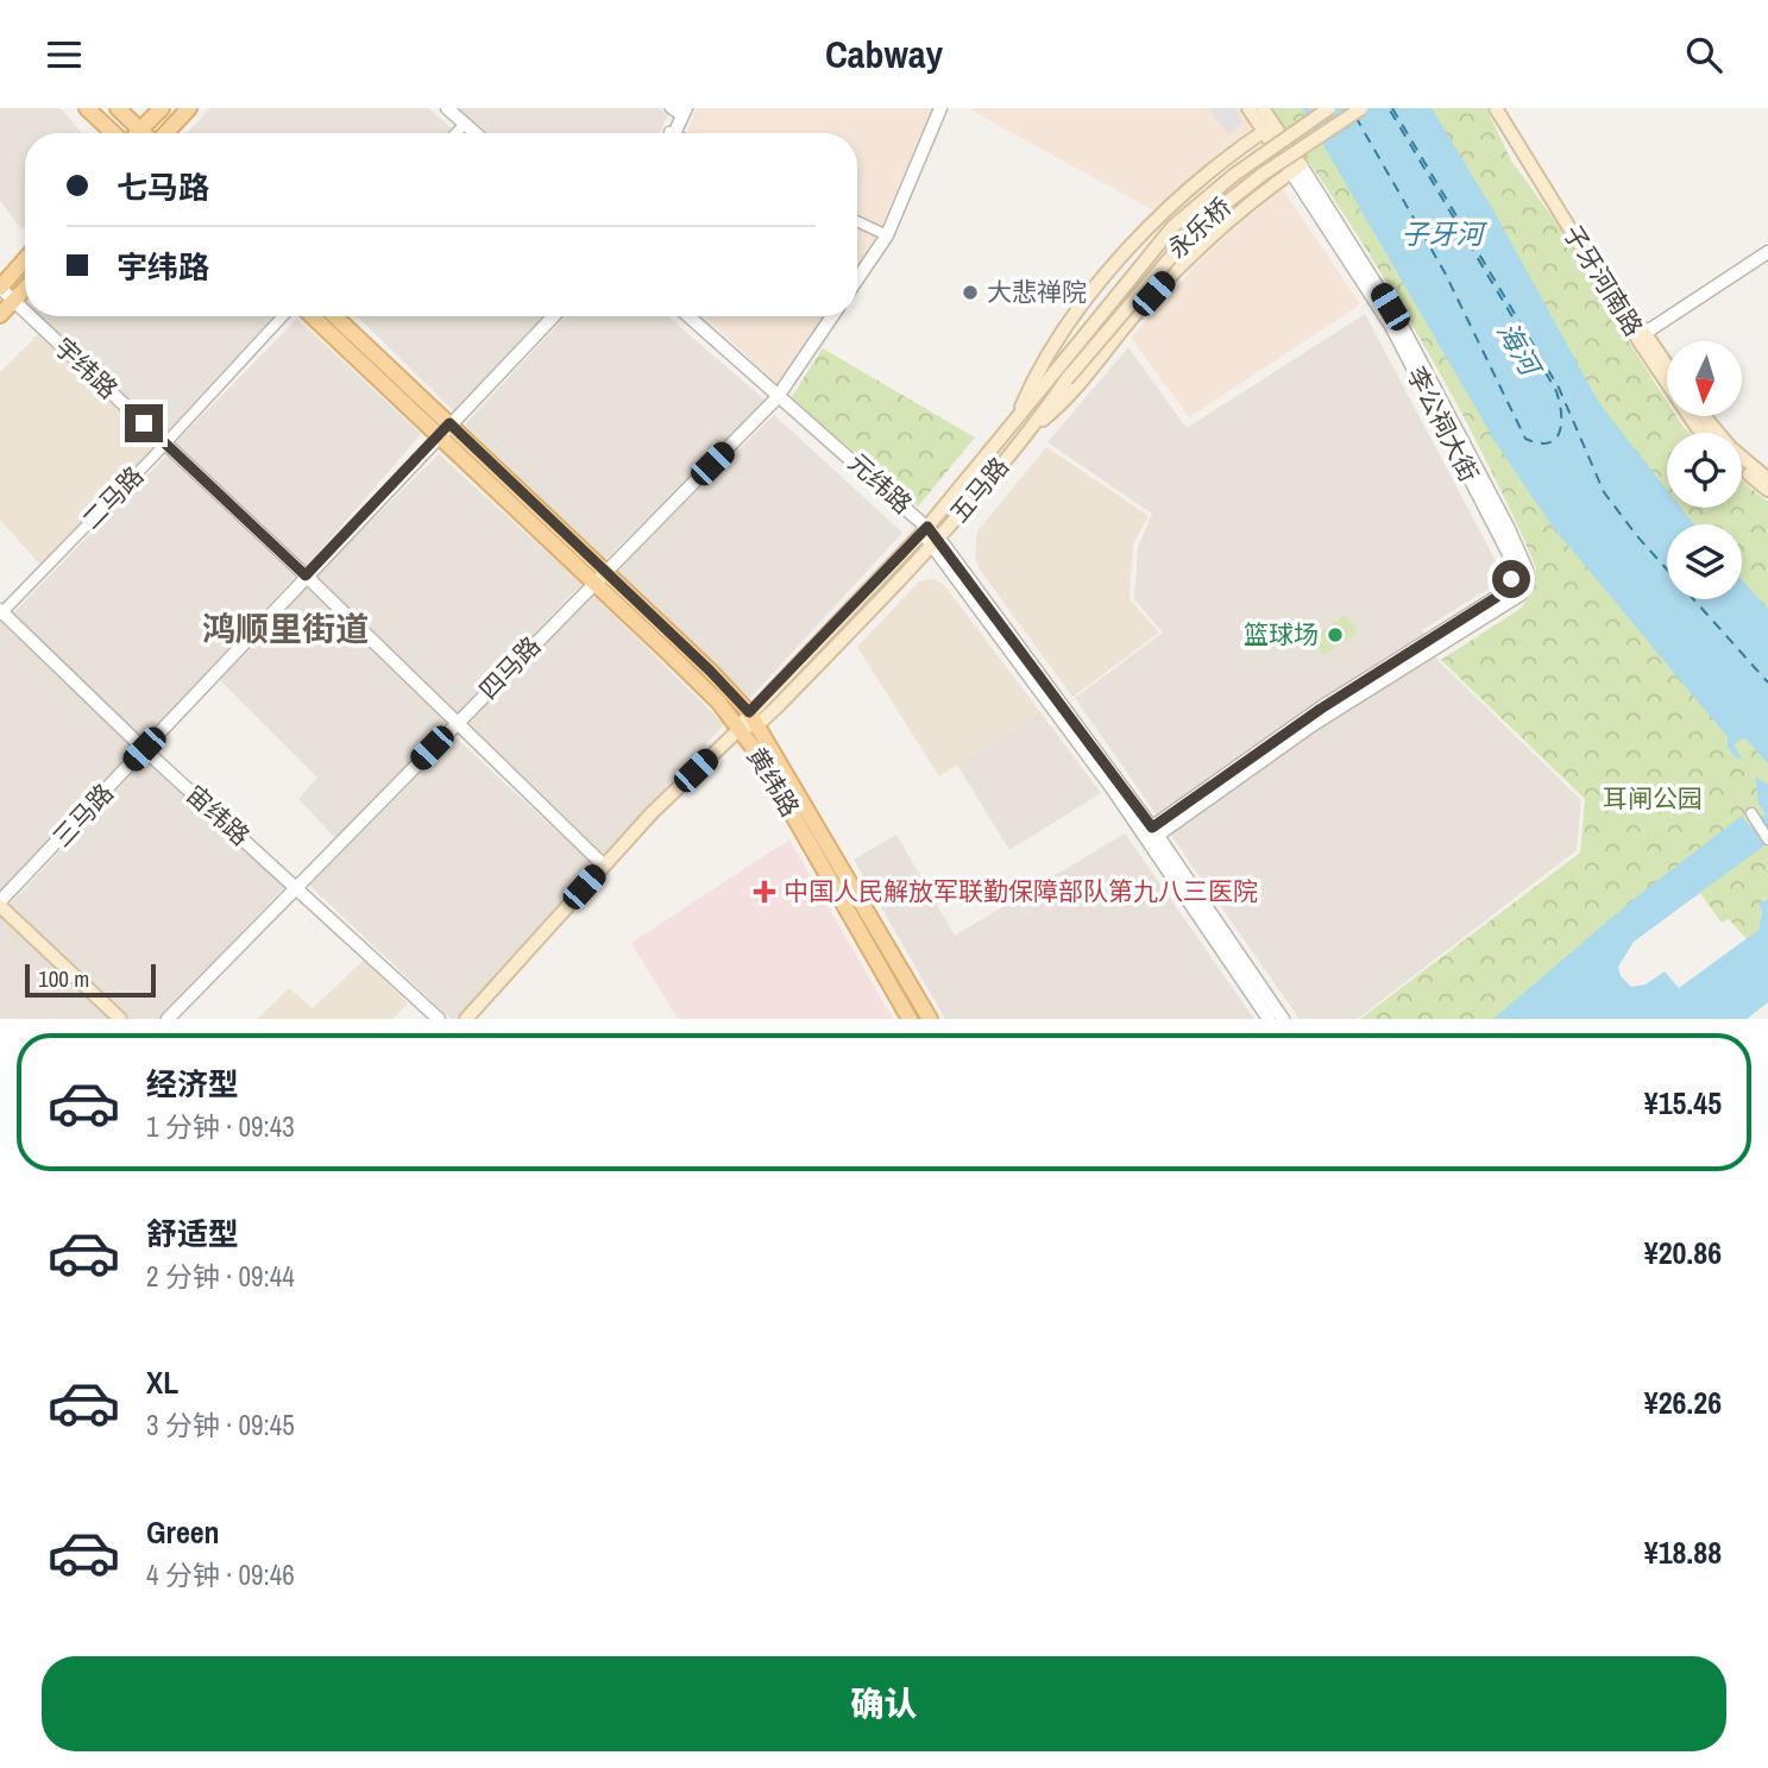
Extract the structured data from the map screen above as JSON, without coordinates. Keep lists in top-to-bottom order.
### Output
{
  "streets": {
    "main road": [
      "永乐桥",
      "子牙河南路",
      "李公祠大街",
      "五马路",
      "黄纬路"
    ],
    "street": [
      "宇纬路",
      "元纬路",
      "二马路",
      "四马路",
      "三马路",
      "宙纬路"
    ]
  },
  "crossings": [
    ["永乐桥", "五马路"],
    ["宇纬路", "二马路"],
    ["宇纬路", "四马路"],
    ["宇纬路", "三马路"],
    ["李公祠大街", "元纬路"],
    ["元纬路", "五马路"],
    ["元纬路", "四马路"],
    ["五马路", "黄纬路"],
    ["二马路", "宙纬路"],
    ["四马路", "黄纬路"],
    ["四马路", "宙纬路"],
    ["黄纬路", "三马路"],
    ["三马路", "宙纬路"]
  ],
  "districts": ["鸿顺里街道"],
  "water": ["子牙河", "海河"],
  "parks": ["耳闸公园"],
  "places": {
    "other": ["大悲禅院", "篮球场"],
    "health": ["中国人民解放军联勤保障部队第九八三医院"]
  },
  "scale_bar": "100 m",
  "north": "bottom",
  "page": {
    "header": "Cabway",
    "banner": ["七马路", "宇纬路"],
    "scale": "100 m",
    "list": [
      {
        "name": "经济型",
        "note": "1 分钟 · 09:43",
        "value": "¥15.45"
      },
      {
        "name": "舒适型",
        "note": "2 分钟 · 09:44",
        "value": "¥20.86"
      },
      {
        "name": "XL",
        "note": "3 分钟 · 09:45",
        "value": "¥26.26"
      },
      {
        "name": "Green",
        "note": "4 分钟 · 09:46",
        "value": "¥18.88"
      }
    ],
    "buttons": "确认"
  }
}
